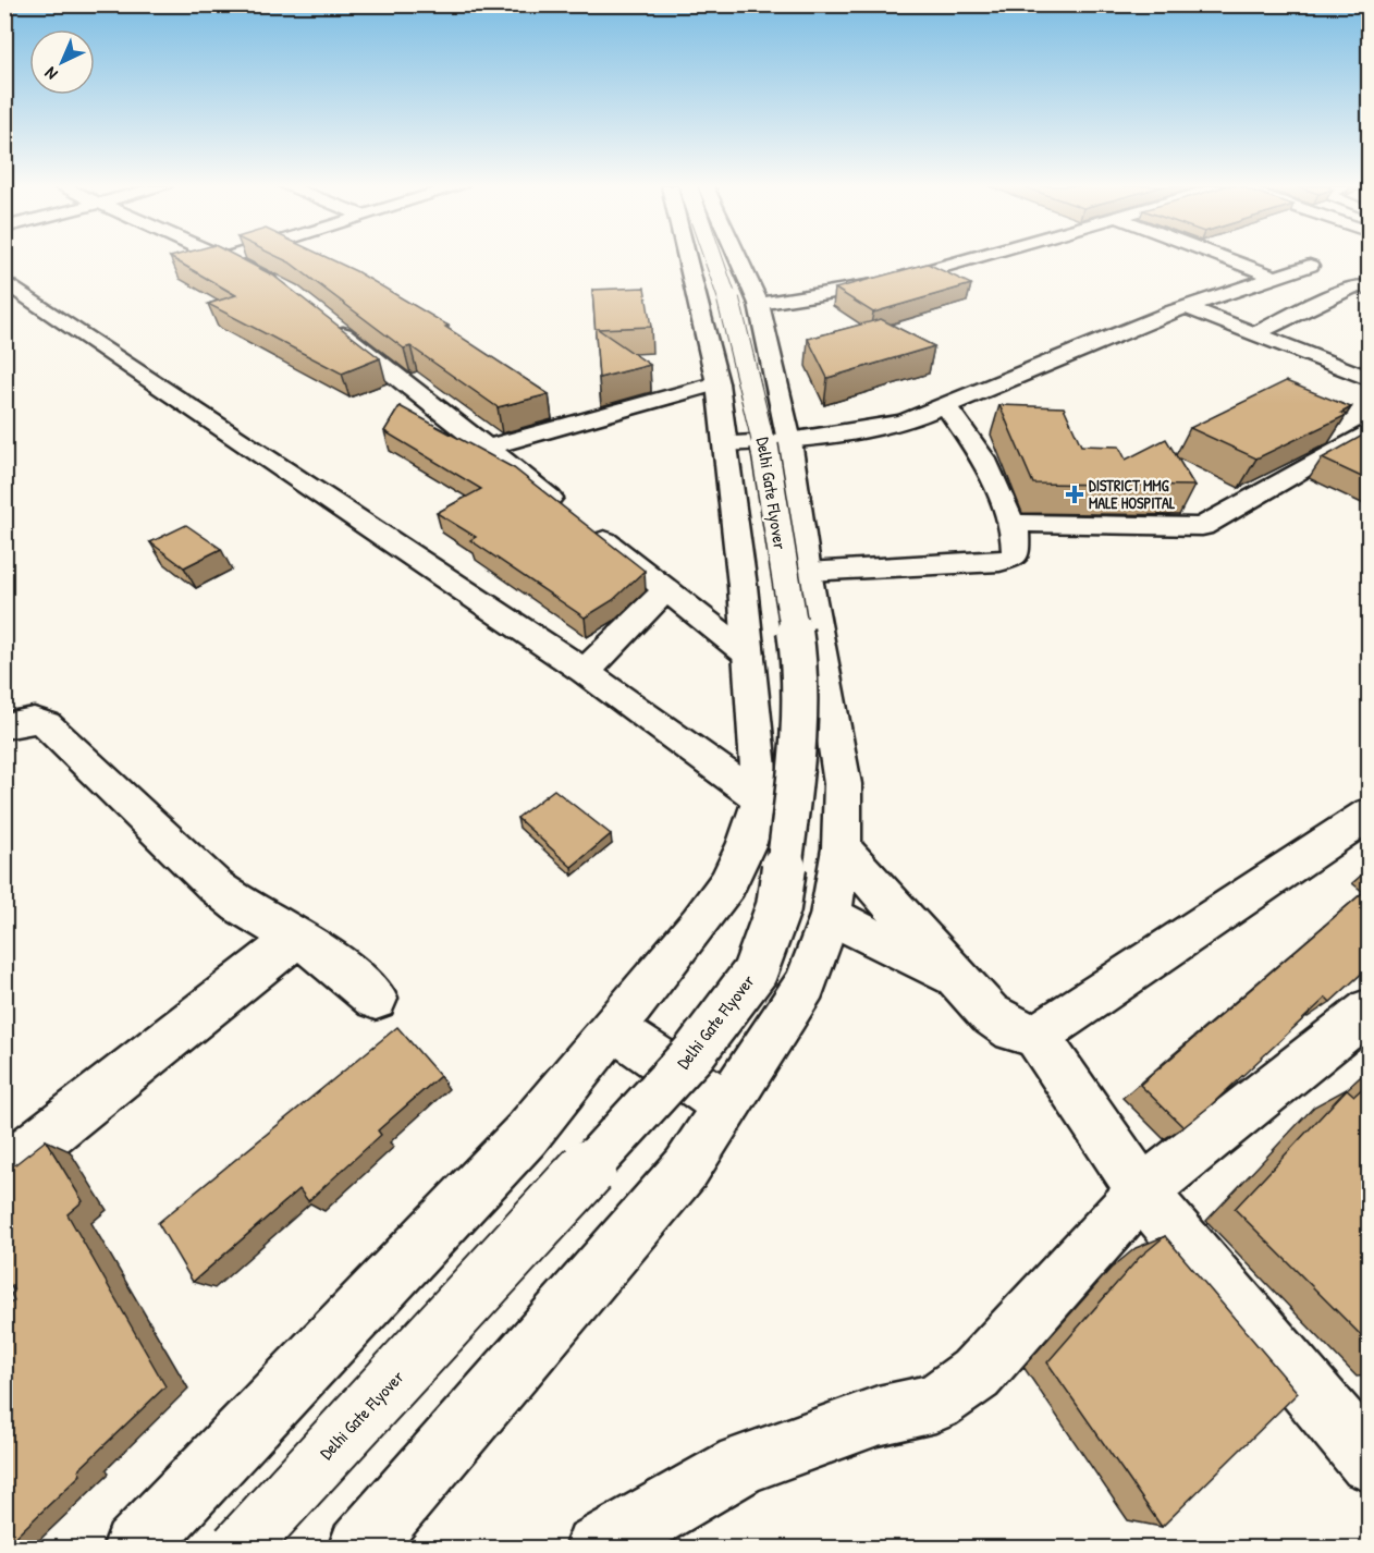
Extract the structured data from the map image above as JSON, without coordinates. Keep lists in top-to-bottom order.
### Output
{
  "streets": {
    "main road": ["Delhi Gate Flyover"]
  },
  "places": {
    "health": ["DISTRICT MMG MALE HOSPITAL"]
  },
  "north": "bottom left"
}
